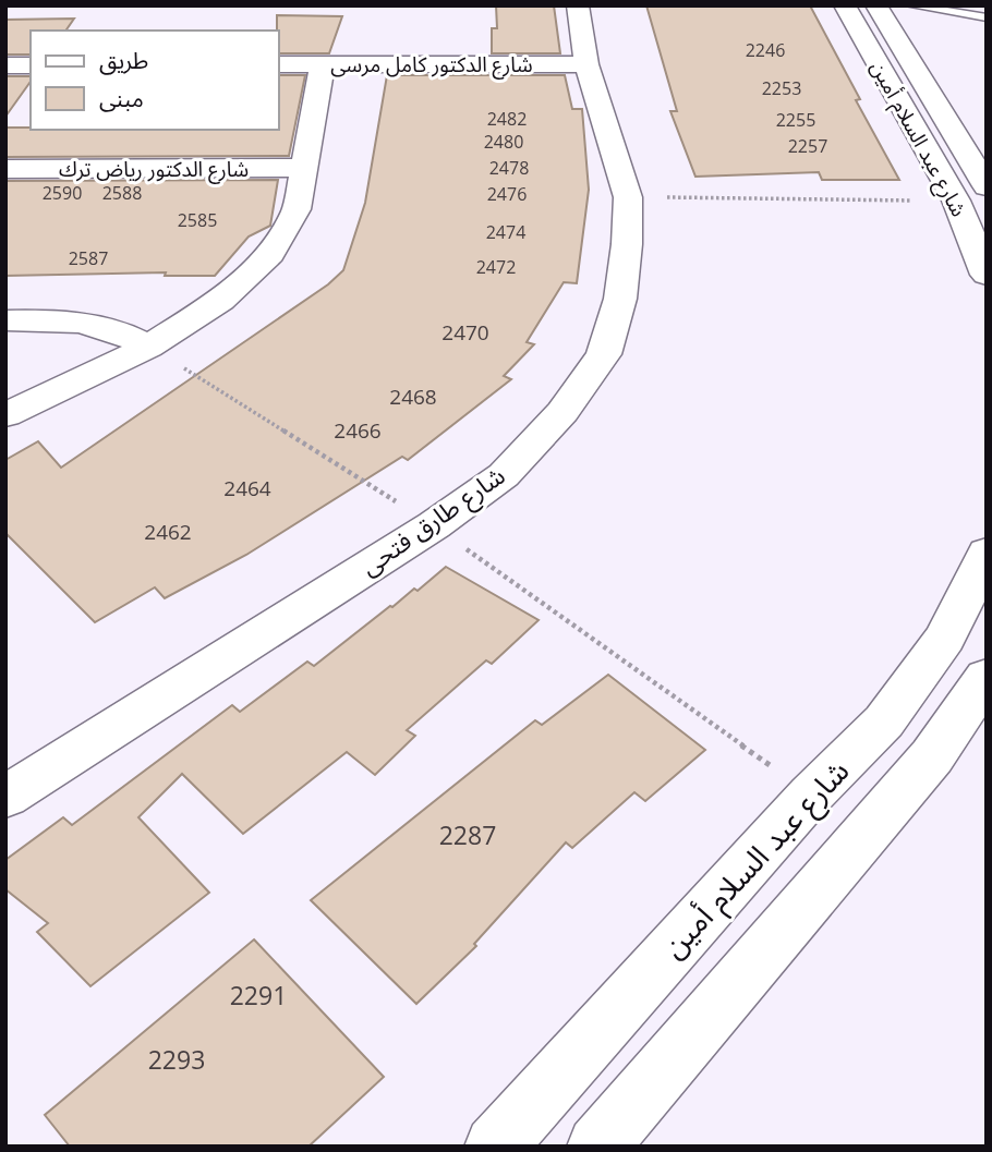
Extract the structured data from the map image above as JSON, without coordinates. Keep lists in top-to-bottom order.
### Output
{
  "streets": {
    "street": [
      "شارع الدكتور كامل مرسى",
      "شارع عبد السلام أمين",
      "شارع الدكتور رياض ترك",
      "شارع طارق فتحى"
    ]
  },
  "crossings": [
    ["شارع الدكتور كامل مرسى", "شارع طارق فتحى"]
  ],
  "house_numbers": [
    "2246",
    "2253",
    "2482",
    "2255",
    "2480",
    "2257",
    "2478",
    "2590",
    "2588",
    "2476",
    "2585",
    "2474",
    "2587",
    "2472",
    "2470",
    "2468",
    "2466",
    "2464",
    "2462",
    "2287",
    "2291",
    "2293"
  ],
  "legend": ["طريق", "مبنى"]
}
